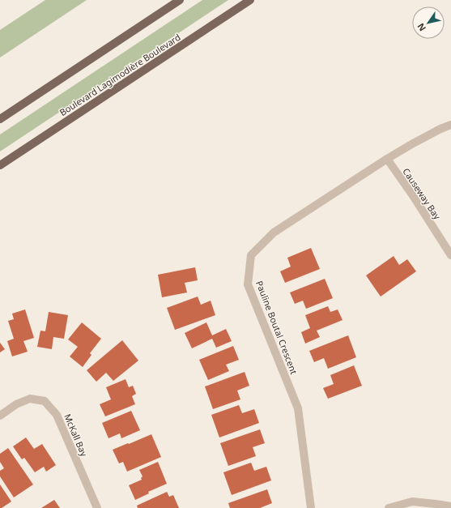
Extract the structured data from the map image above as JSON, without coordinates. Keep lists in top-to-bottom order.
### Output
{
  "streets": {
    "main road": ["Boulevard Lagimodière Boulevard"],
    "street": ["Causeway Bay", "Pauline Boutal Crescent", "McKall Bay"]
  },
  "crossings": [
    ["Causeway Bay", "Pauline Boutal Crescent"]
  ],
  "north": "bottom left"
}
